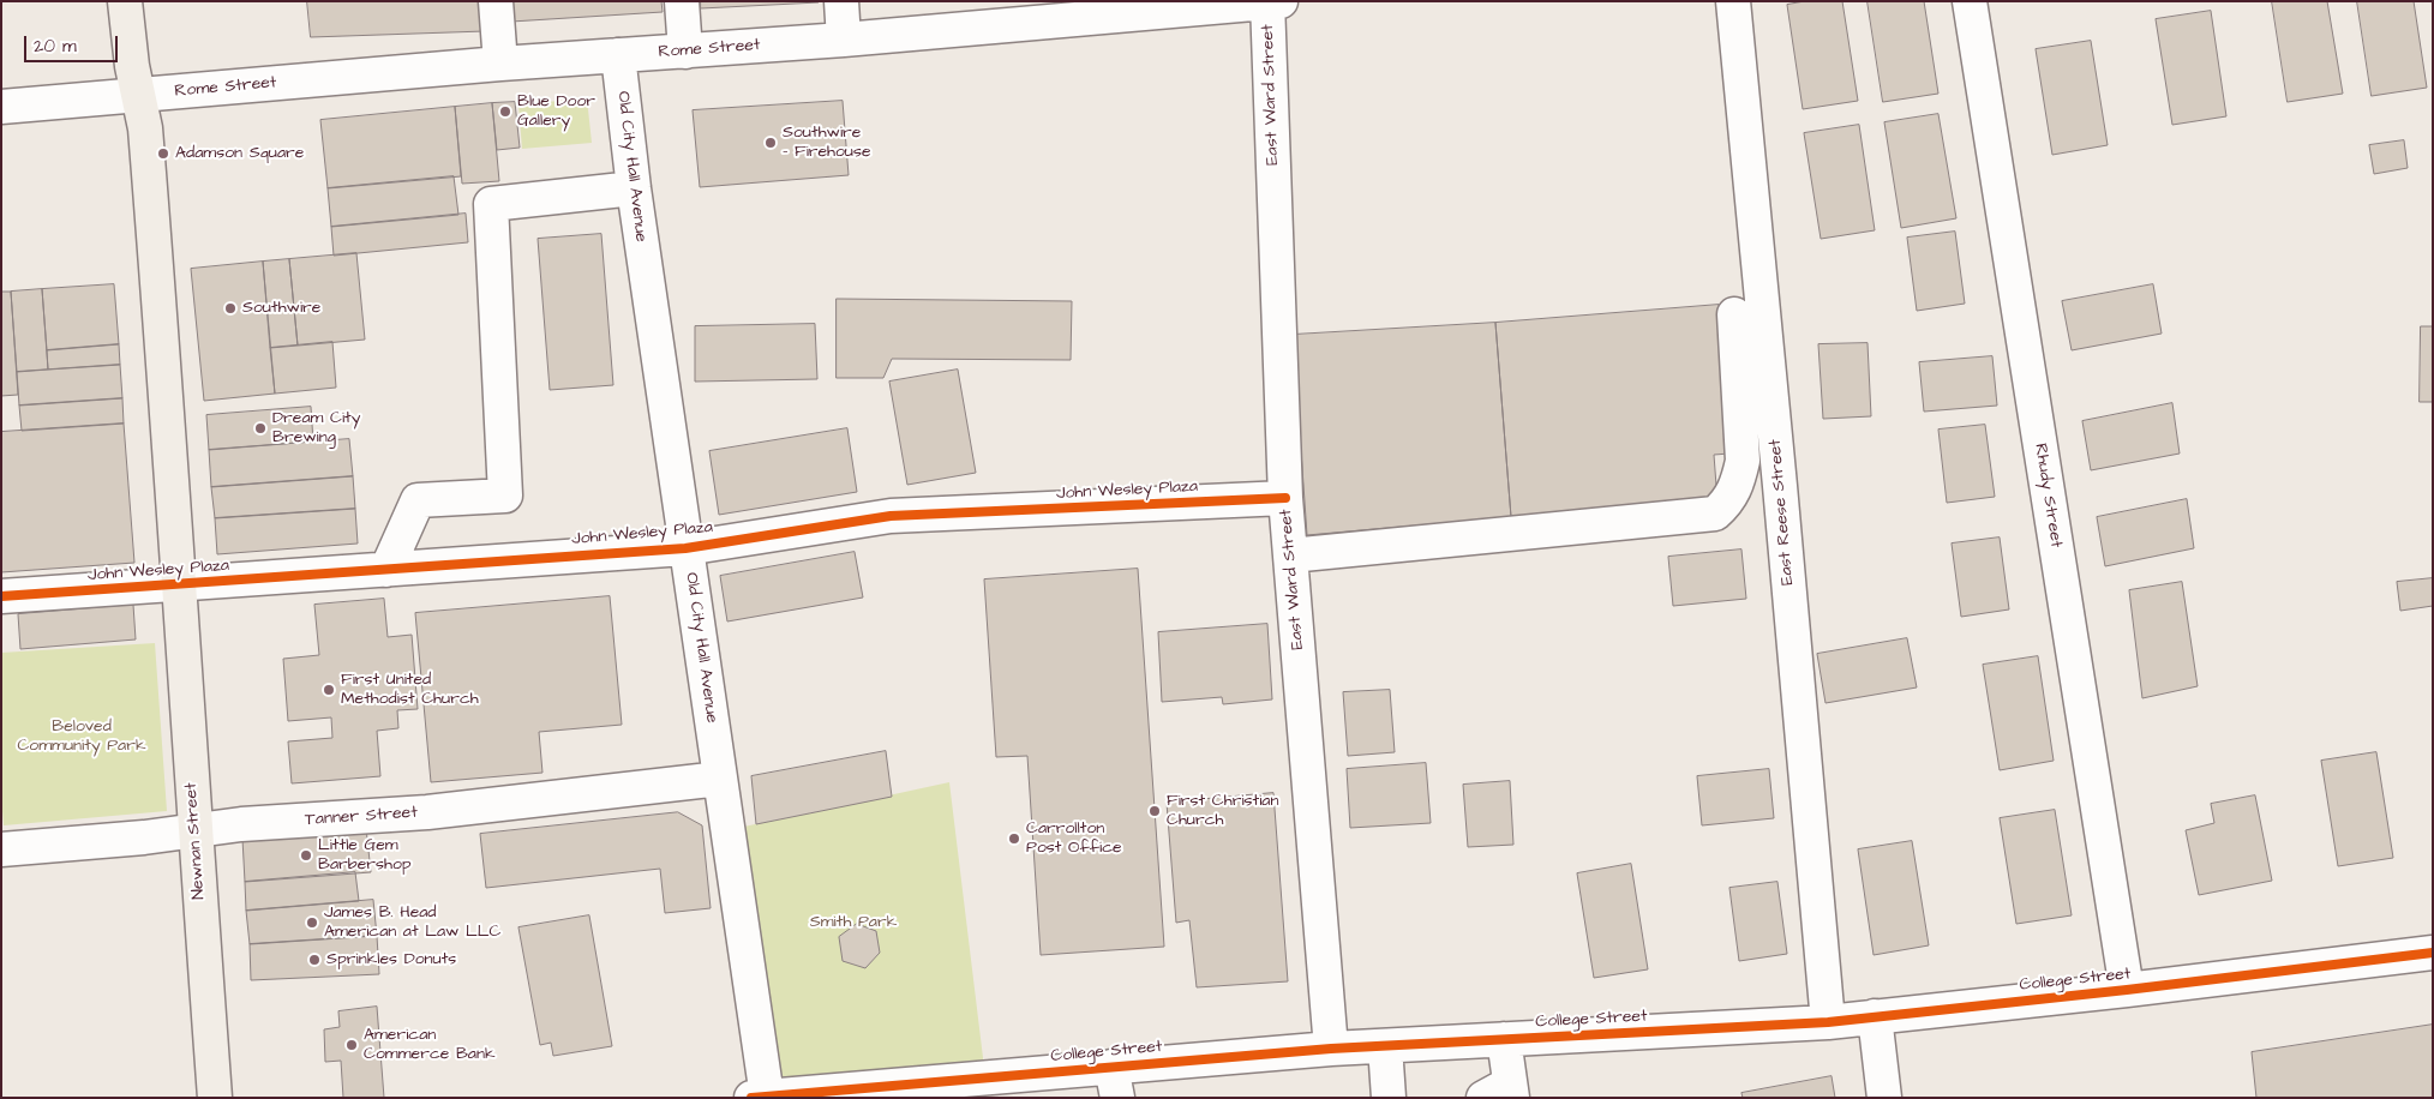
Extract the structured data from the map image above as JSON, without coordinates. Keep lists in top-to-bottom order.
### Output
{
  "streets": {
    "main road": ["Newnan Street"],
    "street": [
      "Rome Street",
      "East Ward Street",
      "Old City Hall Avenue",
      "John Wesley Plaza",
      "Rhudy Street",
      "East Reese Street",
      "Tanner Street",
      "College Street"
    ]
  },
  "crossings": [
    ["Rome Street", "East Ward Street"],
    ["Rome Street", "Old City Hall Avenue"],
    ["Rome Street", "Newnan Street"],
    ["East Ward Street", "John Wesley Plaza"],
    ["East Ward Street", "College Street"],
    ["Old City Hall Avenue", "John Wesley Plaza"],
    ["Old City Hall Avenue", "Tanner Street"],
    ["Old City Hall Avenue", "College Street"],
    ["John Wesley Plaza", "Newnan Street"],
    ["Rhudy Street", "College Street"],
    ["East Reese Street", "College Street"],
    ["Tanner Street", "Newnan Street"]
  ],
  "parks": ["Beloved Community Park", "Smith Park"],
  "places": [
    "Blue Door Gallery",
    "Southwire - Firehouse",
    "Adamson Square",
    "Southwire",
    "Dream City Brewing",
    "First United Methodist Church",
    "First Christian Church",
    "Carrollton Post Office",
    "Little Gem Barbershop",
    "James B. Head American at Law LLC",
    "Sprinkles Donuts",
    "American Commerce Bank"
  ],
  "scale_bar": "20 m"
}
